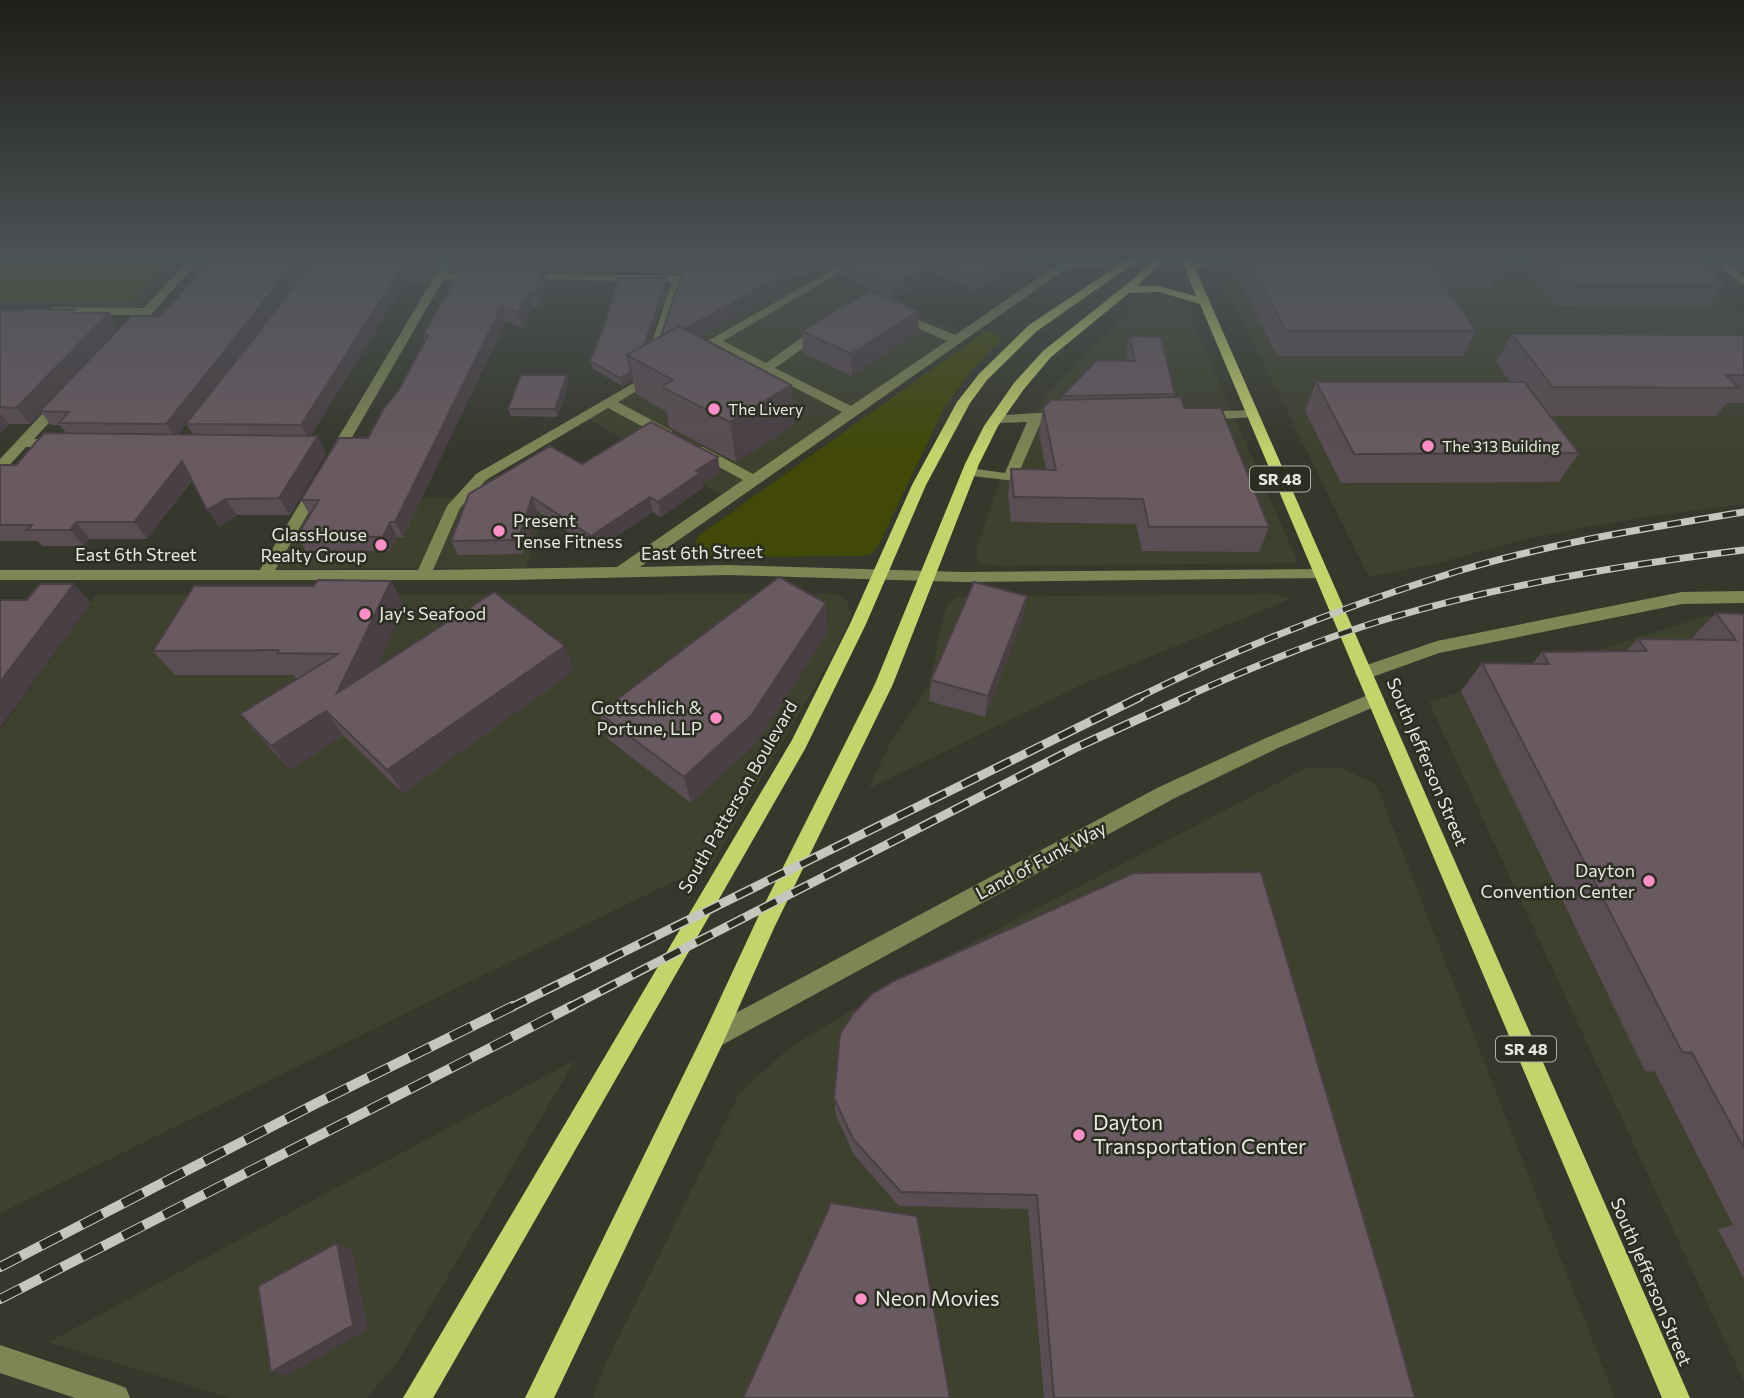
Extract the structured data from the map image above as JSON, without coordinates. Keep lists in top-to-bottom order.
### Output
{
  "streets": {
    "main road": ["SR 48", "South Jefferson Street", "South Patterson Boulevard"],
    "street": ["East 6th Street", "Land of Funk Way"]
  },
  "crossings": [
    ["East 6th Street", "South Jefferson Street"],
    ["East 6th Street", "South Patterson Boulevard"],
    ["South Jefferson Street", "Land of Funk Way"]
  ],
  "places": [
    "The Livery",
    "The 313 Building",
    "Present Tense Fitness",
    "GlassHouse Realty Group",
    "Jay's Seafood",
    "Gottschlich & Portune, LLP",
    "Dayton Convention Center",
    "Dayton Transportation Center",
    "Neon Movies"
  ]
}
